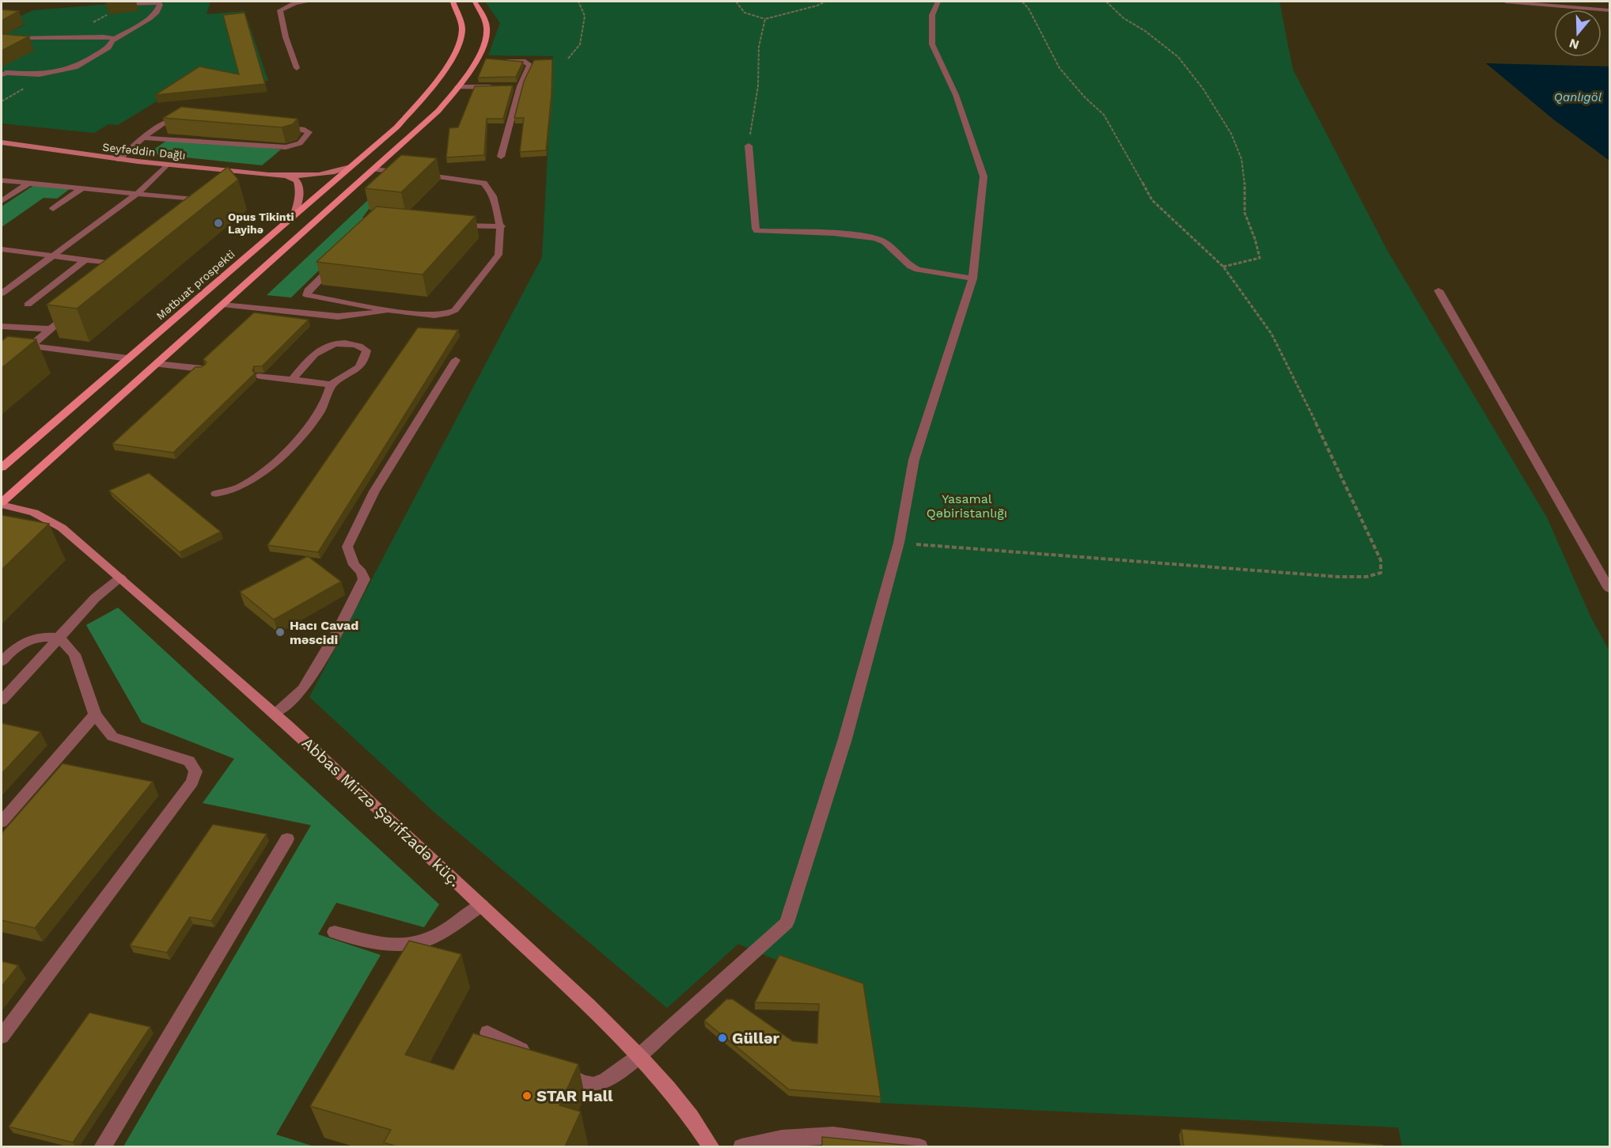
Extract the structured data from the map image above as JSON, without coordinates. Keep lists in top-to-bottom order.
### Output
{
  "streets": {
    "main road": ["Seyfəddin Dağlı", "Mətbuat prospekti", "Abbas Mirzə Şərifzadə küç."]
  },
  "crossings": [
    ["Seyfəddin Dağlı", "Mətbuat prospekti"]
  ],
  "water": ["Qanlıgöl"],
  "parks": ["Yasamal Qəbiristanlığı"],
  "places": [
    "Opus Tikinti Layihə",
    "Hacı Cavad məscidi",
    "Güllər",
    "STAR Hall"
  ],
  "north": "bottom"
}
